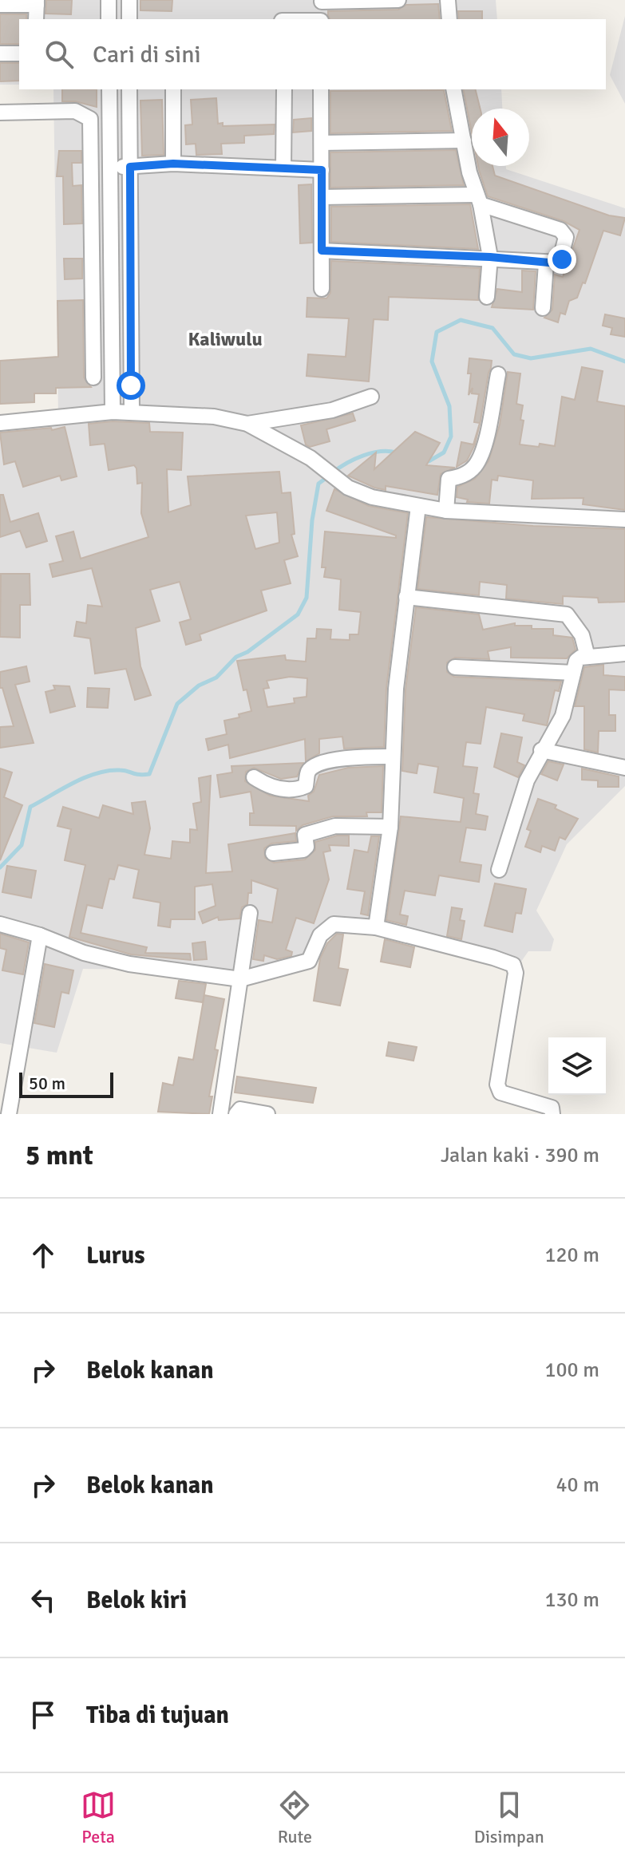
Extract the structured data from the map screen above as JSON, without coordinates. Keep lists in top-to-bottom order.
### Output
{
  "districts": ["Kaliwulu"],
  "scale_bar": "50 m",
  "north": "top",
  "page": {
    "search": "Cari di sini",
    "scale": "50 m",
    "heading": ["5 mnt", "Jalan kaki · 390 m"],
    "list": [
      ["Lurus", "120 m"],
      ["Belok kanan", "100 m"],
      ["Belok kanan", "40 m"],
      ["Belok kiri", "130 m"],
      "Tiba di tujuan"
    ],
    "nav": ["Peta", "Rute", "Disimpan"]
  }
}
